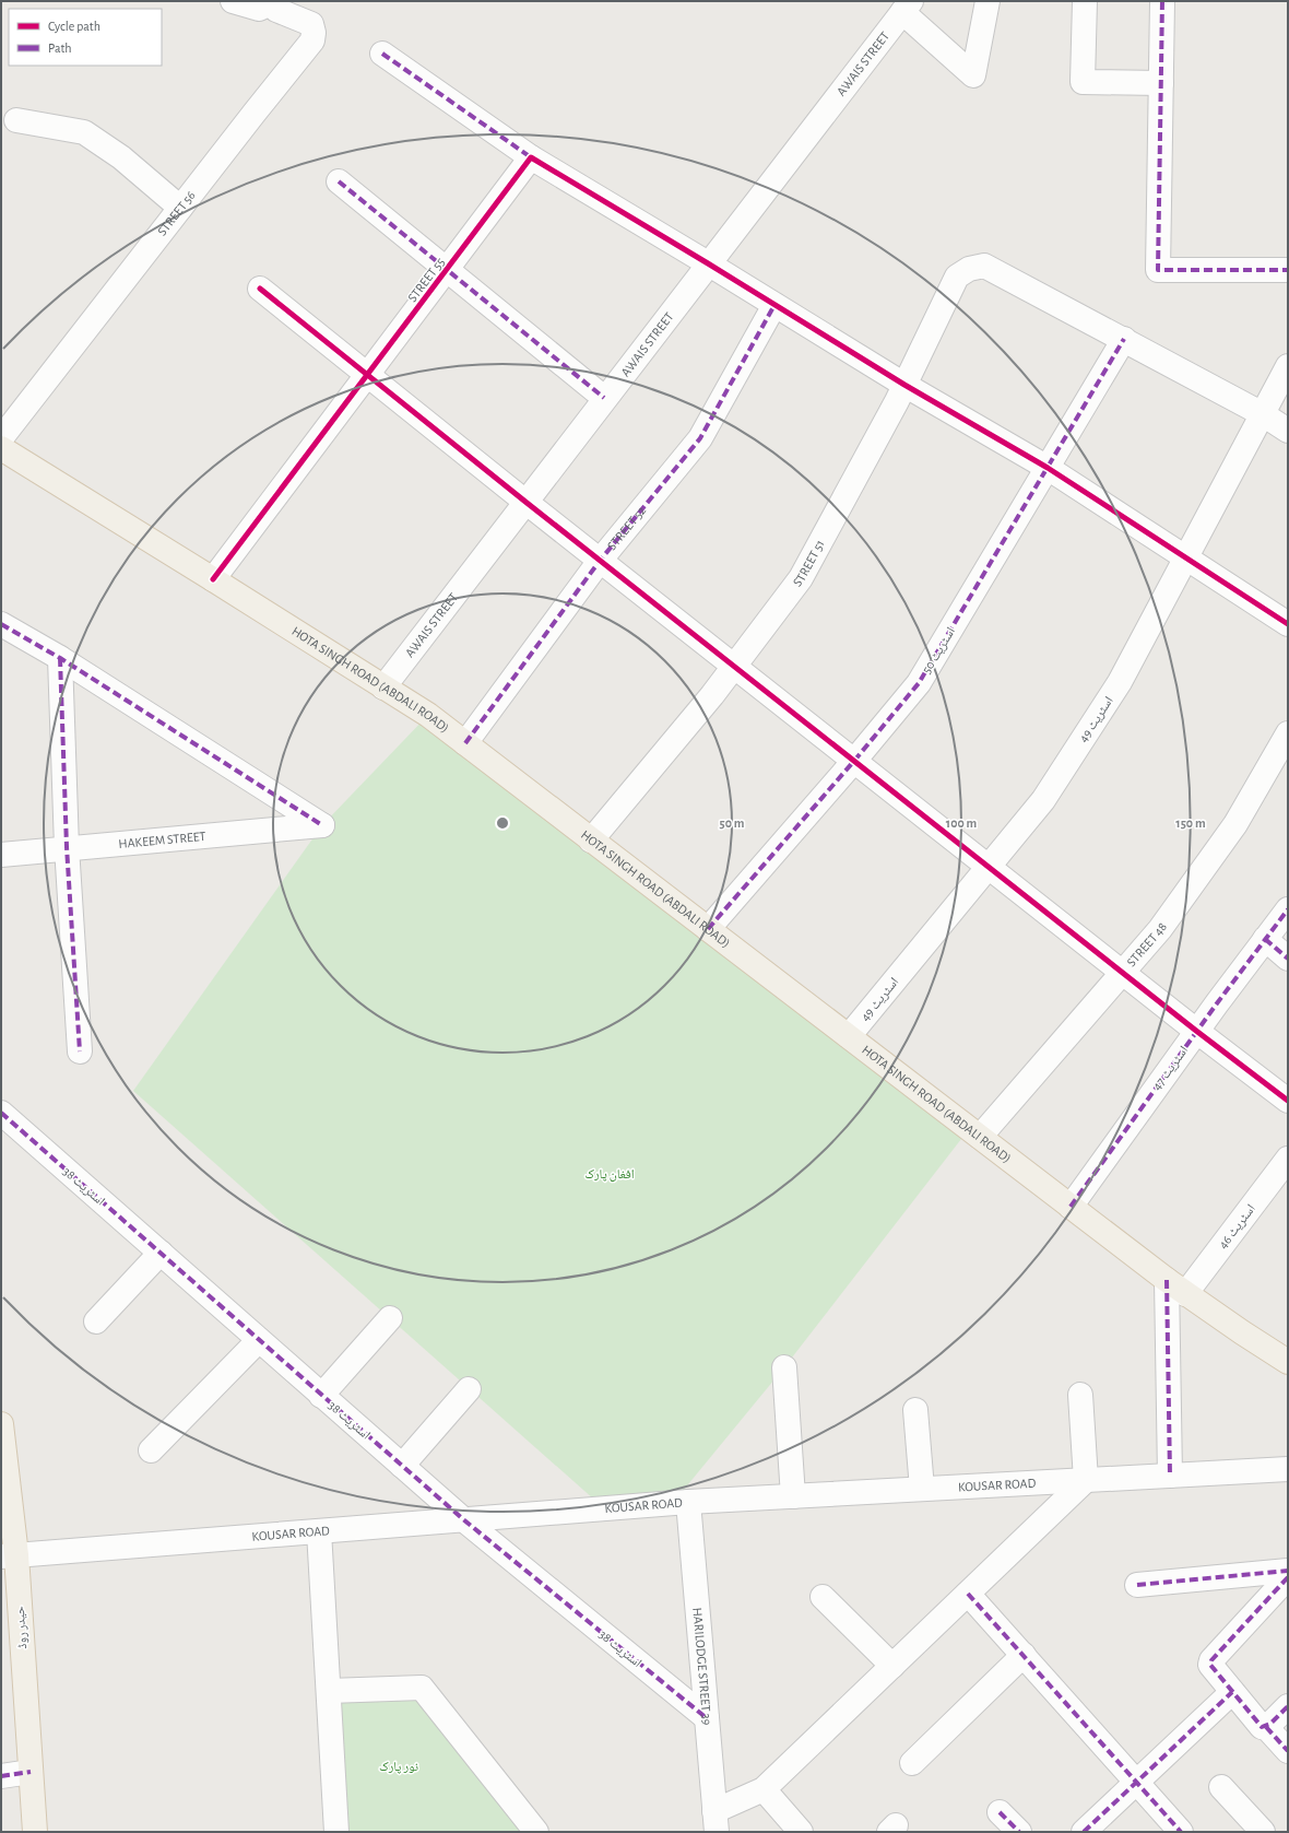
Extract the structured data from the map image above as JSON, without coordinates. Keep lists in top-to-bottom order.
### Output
{
  "streets": {
    "main road": ["HOTA SINGH ROAD (ABDALI ROAD)", "حیدر روڈ"],
    "street": [
      "AWAIS STREET",
      "STREET 56",
      "STREET 55",
      "STREET 52",
      "STREET 51",
      "اسٹریٹ 50",
      "اسٹریٹ 49",
      "HAKEEM STREET",
      "STREET 48",
      "اسٹریٹ 47",
      "اسٹریٹ 38",
      "اسٹریٹ 46",
      "KOUSAR ROAD",
      "HARILODGE STREET 39"
    ]
  },
  "crossings": [
    ["AWAIS STREET", "HOTA SINGH ROAD (ABDALI ROAD)"],
    ["STREET 55", "HOTA SINGH ROAD (ABDALI ROAD)"],
    ["STREET 52", "HOTA SINGH ROAD (ABDALI ROAD)"],
    ["STREET 51", "اسٹریٹ 50"],
    ["STREET 51", "HOTA SINGH ROAD (ABDALI ROAD)"],
    ["اسٹریٹ 50", "HOTA SINGH ROAD (ABDALI ROAD)"],
    ["HOTA SINGH ROAD (ABDALI ROAD)", "اسٹریٹ 49"],
    ["HOTA SINGH ROAD (ABDALI ROAD)", "STREET 48"],
    ["HOTA SINGH ROAD (ABDALI ROAD)", "اسٹریٹ 47"],
    ["HOTA SINGH ROAD (ABDALI ROAD)", "اسٹریٹ 46"],
    ["اسٹریٹ 38", "KOUSAR ROAD"],
    ["اسٹریٹ 38", "HARILODGE STREET 39"],
    ["KOUSAR ROAD", "حیدر روڈ"],
    ["KOUSAR ROAD", "HARILODGE STREET 39"]
  ],
  "parks": ["افغان پارک", "نور پارک"],
  "legend": ["Cycle path", "Path"],
  "rings": ["50 m", "100 m", "150 m"]
}
